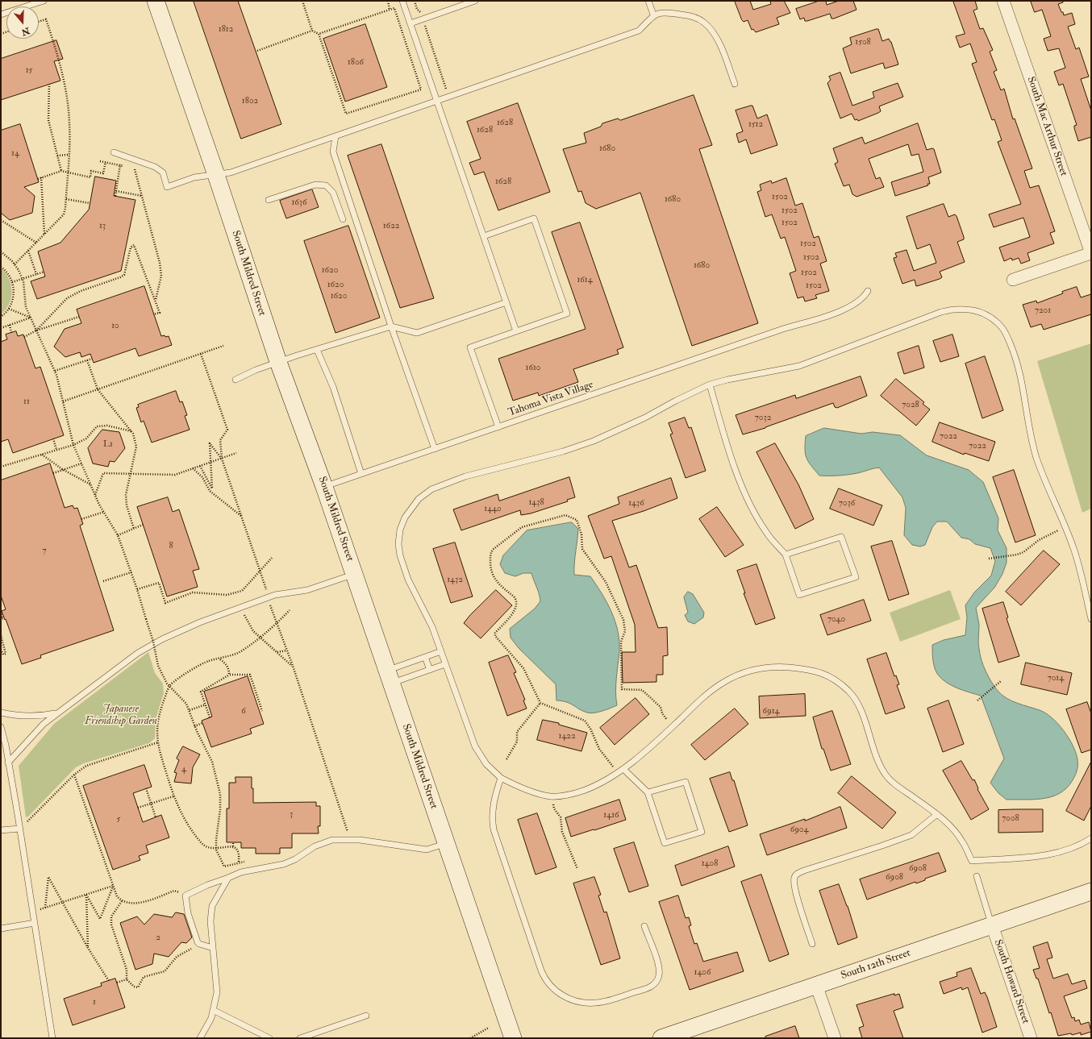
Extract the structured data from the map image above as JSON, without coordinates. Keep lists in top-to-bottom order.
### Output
{
  "streets": {
    "main road": ["South Mildred Street", "South 12th Street"],
    "street": ["South Mac Arthur Street", "South Howard Street"],
    "lane": ["Tahoma Vista Village"]
  },
  "crossings": [
    ["South Mildred Street", "Tahoma Vista Village"],
    ["South 12th Street", "South Howard Street"]
  ],
  "parks": ["Japanese Friendship Garden"],
  "house_numbers": [
    "1812",
    "1508",
    "1806",
    "15",
    "1802",
    "1628",
    "1512",
    "1628",
    "1680",
    "14",
    "1628",
    "1502",
    "1680",
    "1636",
    "1502",
    "1502",
    "13",
    "1622",
    "1502",
    "1502",
    "1680",
    "1620",
    "1502",
    "1614",
    "1620",
    "1502",
    "1620",
    "7201",
    "10",
    "1610",
    "11",
    "7028",
    "7032",
    "7022",
    "L1",
    "7022",
    "1438",
    "1436",
    "7036",
    "1440",
    "8",
    "7",
    "1432",
    "7040",
    "7014",
    "6",
    "6914",
    "1422",
    "4",
    "3",
    "1416",
    "7008",
    "5",
    "6904",
    "1408",
    "6908",
    "6908",
    "2",
    "1406",
    "1"
  ],
  "north": "bottom"
}
